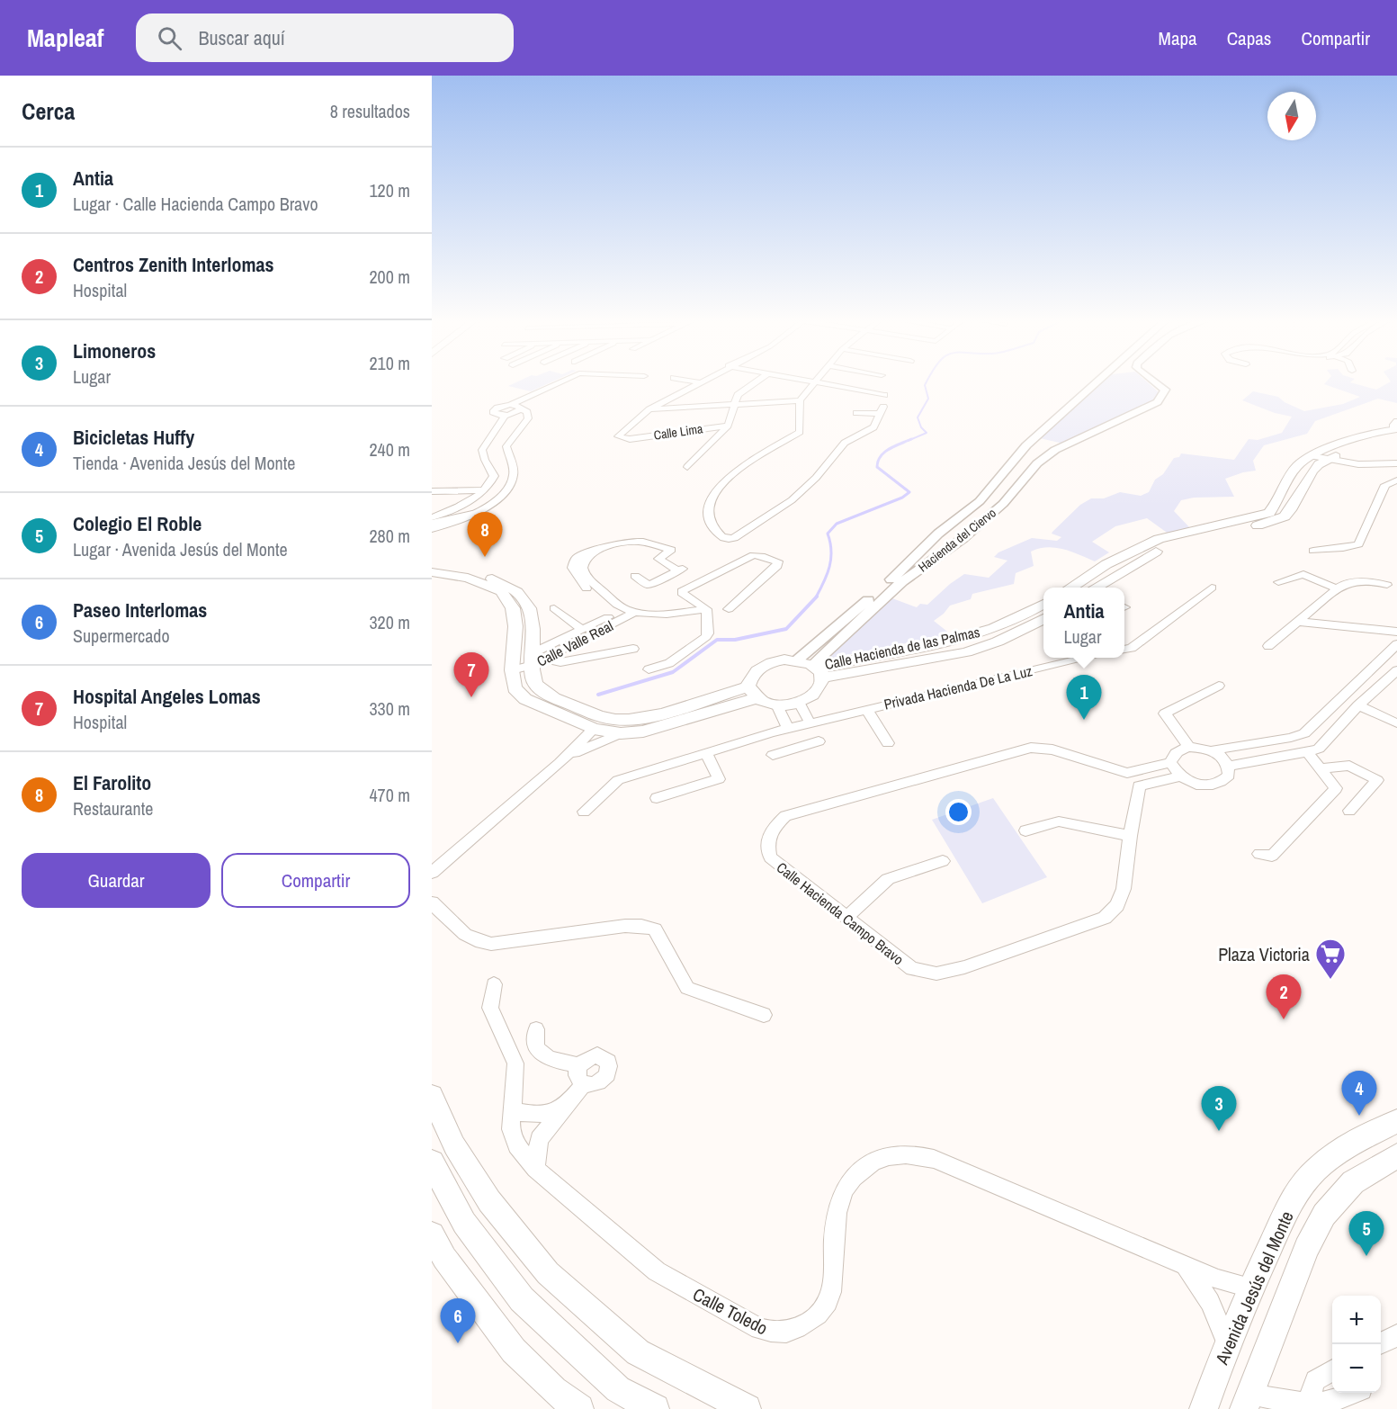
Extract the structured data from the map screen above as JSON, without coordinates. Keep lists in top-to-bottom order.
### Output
{
  "streets": {
    "main road": ["Calle Hacienda de las Palmas", "Avenida Jesús del Monte"],
    "street": [
      "Calle Lima",
      "Hacienda del Ciervo",
      "Calle Valle Real",
      "Privada Hacienda De La Luz",
      "Calle Hacienda Campo Bravo",
      "Calle Toledo"
    ]
  },
  "crossings": [
    ["Hacienda del Ciervo", "Calle Hacienda de las Palmas"],
    ["Avenida Jesús del Monte", "Calle Toledo"]
  ],
  "places": {
    "supermarket": ["Plaza Victoria"]
  },
  "north": "bottom",
  "page": {
    "header": "Mapleaf",
    "search": "Buscar aquí",
    "nav": ["Mapa", "Capas", "Compartir"],
    "heading": ["Cerca", "8 resultados"],
    "list": [
      {
        "mark": "1",
        "name": "Antia",
        "note": "Lugar · Calle Hacienda Campo Bravo",
        "value": "120 m"
      },
      {
        "mark": "2",
        "name": "Centros Zenith Interlomas",
        "note": "Hospital",
        "value": "200 m"
      },
      {
        "mark": "3",
        "name": "Limoneros",
        "note": "Lugar",
        "value": "210 m"
      },
      {
        "mark": "4",
        "name": "Bicicletas Huffy",
        "note": "Tienda · Avenida Jesús del Monte",
        "value": "240 m"
      },
      {
        "mark": "5",
        "name": "Colegio El Roble",
        "note": "Lugar · Avenida Jesús del Monte",
        "value": "280 m"
      },
      {
        "mark": "6",
        "name": "Paseo Interlomas",
        "note": "Supermercado",
        "value": "320 m"
      },
      {
        "mark": "7",
        "name": "Hospital Angeles Lomas",
        "note": "Hospital",
        "value": "330 m"
      },
      {
        "mark": "8",
        "name": "El Farolito",
        "note": "Restaurante",
        "value": "470 m"
      }
    ],
    "pins": [
      "8",
      "7",
      "1",
      "2",
      "4",
      "3",
      "5",
      "6"
    ],
    "popup": ["Antia", "Lugar"],
    "buttons": ["Guardar", "Compartir"],
    "map_buttons": ["+", "−"]
  }
}
